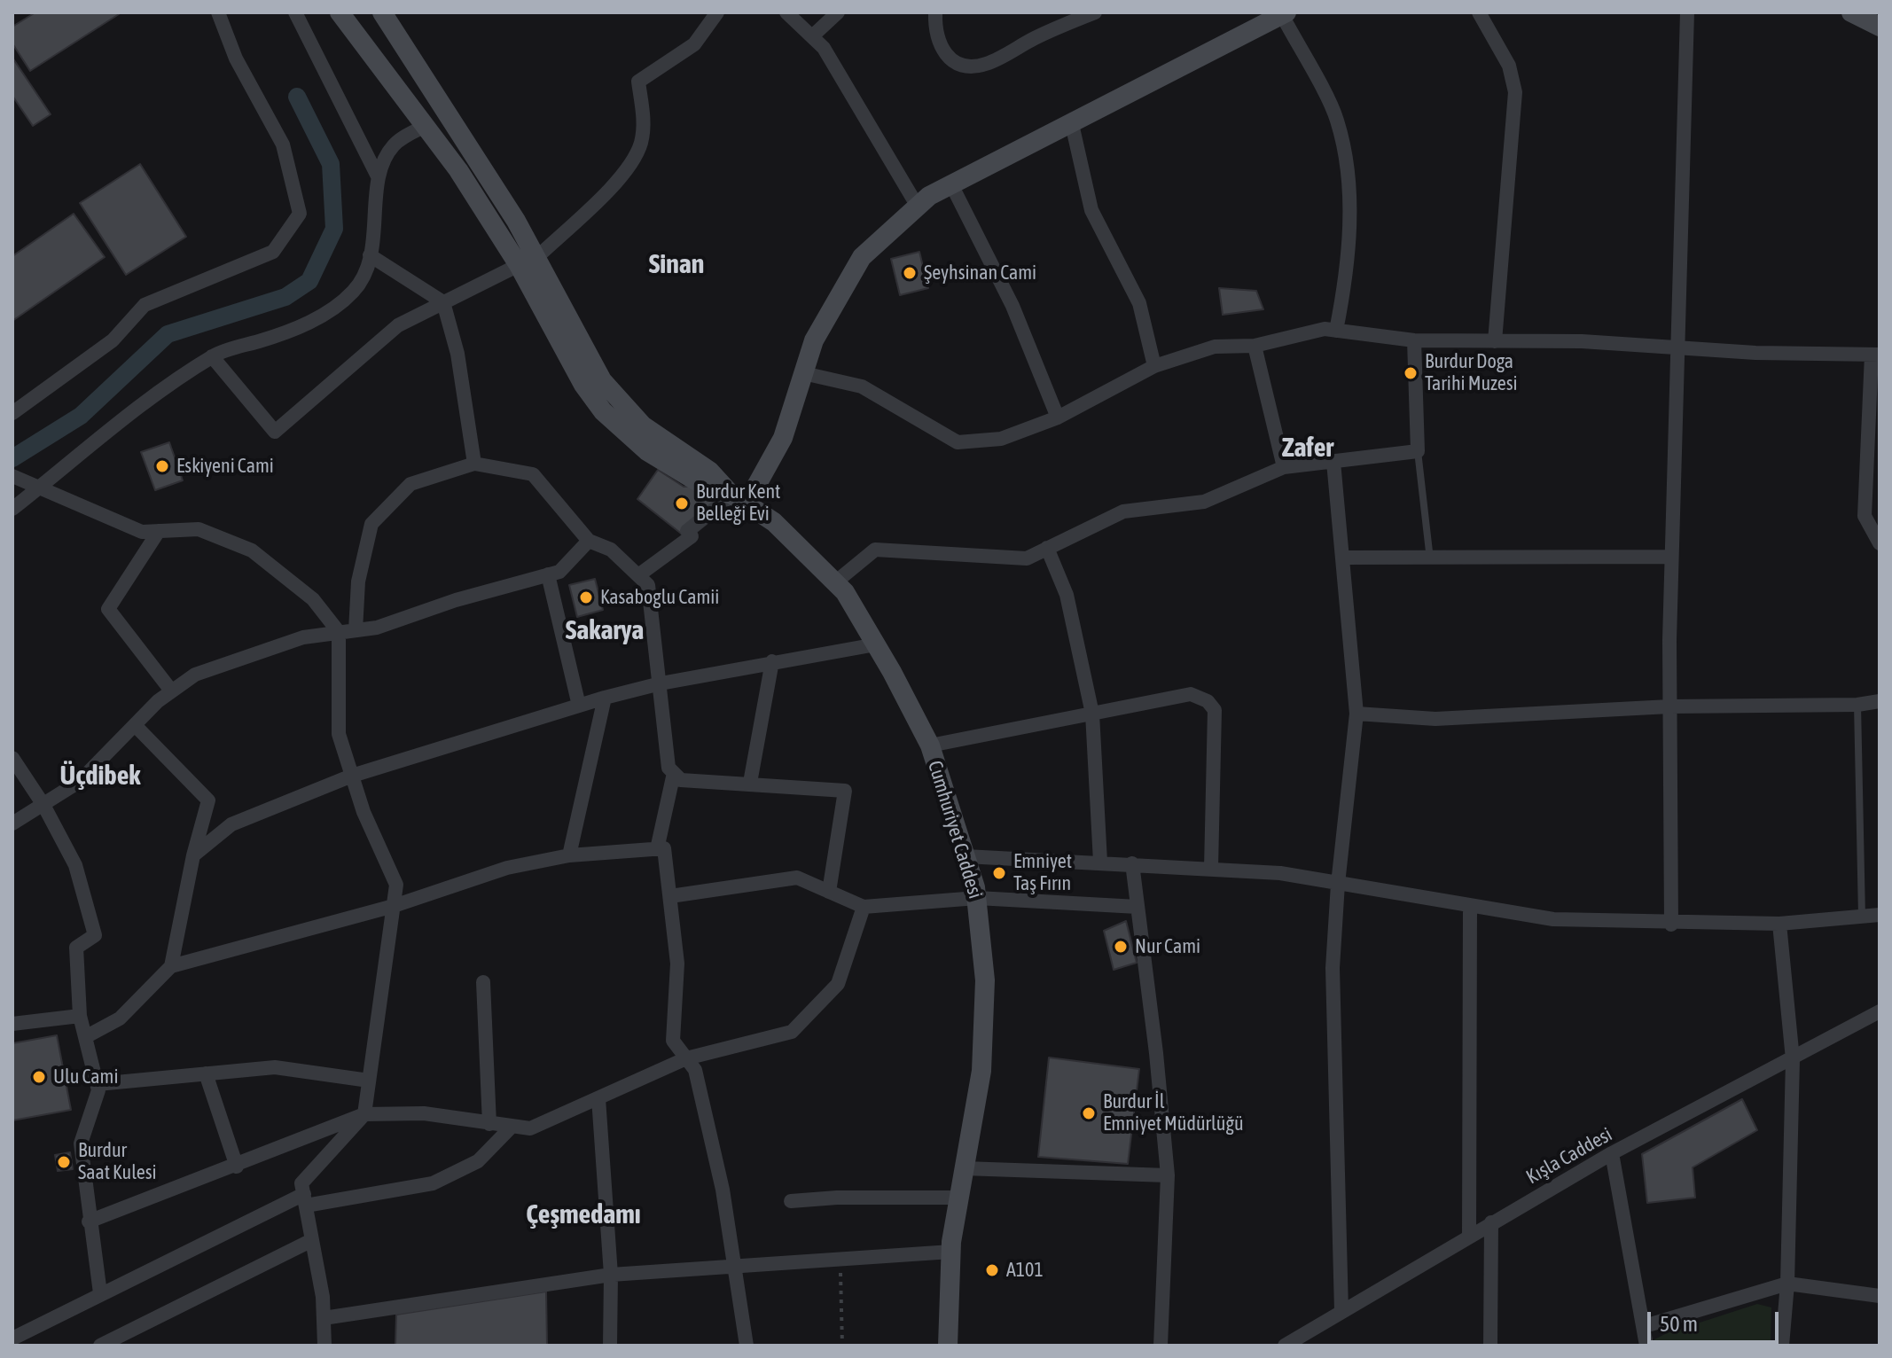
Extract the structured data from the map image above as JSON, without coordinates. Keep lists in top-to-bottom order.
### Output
{
  "streets": {
    "main road": ["Cumhuriyet Caddesi"],
    "street": ["Kışla Caddesi"]
  },
  "districts": [
    "Sinan",
    "Zafer",
    "Sakarya",
    "Üçdibek",
    "Çeşmedamı"
  ],
  "places": [
    "Şeyhsinan Cami",
    "Burdur Doga Tarihi Muzesi",
    "Eskiyeni Cami",
    "Burdur Kent Belleği Evi",
    "Kasaboglu Camii",
    "Emniyet Taş Fırın",
    "Nur Cami",
    "Ulu Cami",
    "Burdur İl Emniyet Müdürlüğü",
    "Burdur Saat Kulesi",
    "A101"
  ],
  "scale_bar": "50 m"
}
